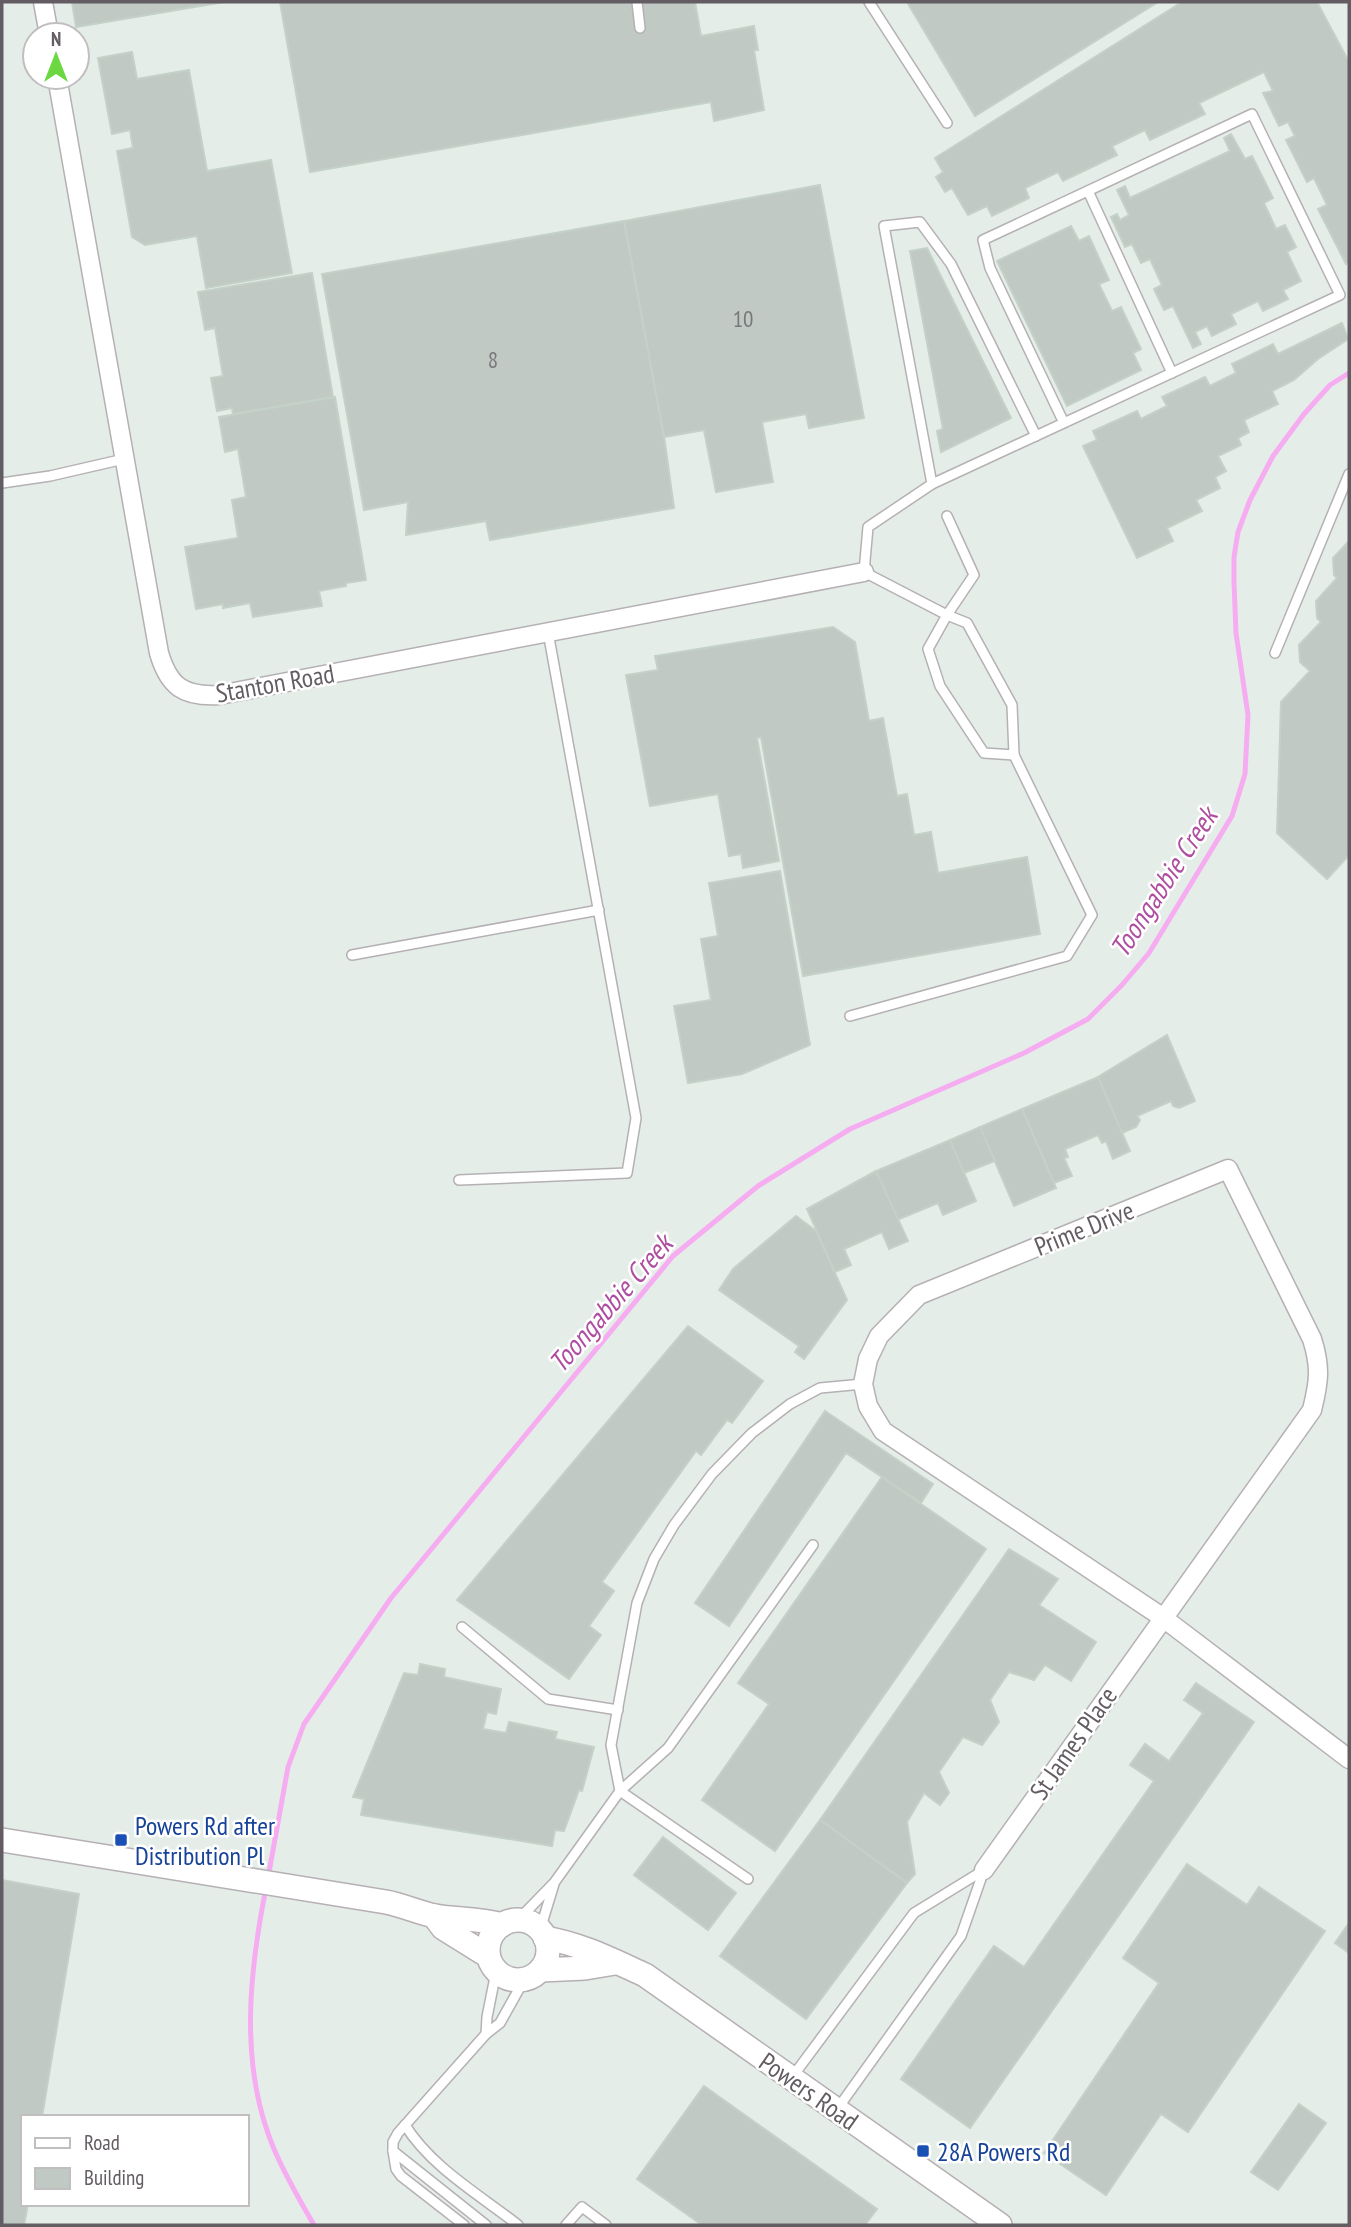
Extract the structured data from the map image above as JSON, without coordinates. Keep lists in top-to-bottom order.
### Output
{
  "streets": {
    "street": [
      "Stanton Road",
      "Prime Drive",
      "St James Place",
      "Powers Road"
    ]
  },
  "crossings": [
    ["Prime Drive", "St James Place"]
  ],
  "water": ["Toongabbie Creek"],
  "places": {
    "transit": ["Powers Rd after Distribution Pl", "28A Powers Rd"]
  },
  "house_numbers": ["10", "8"],
  "legend": ["Road", "Building"],
  "north": "top"
}
